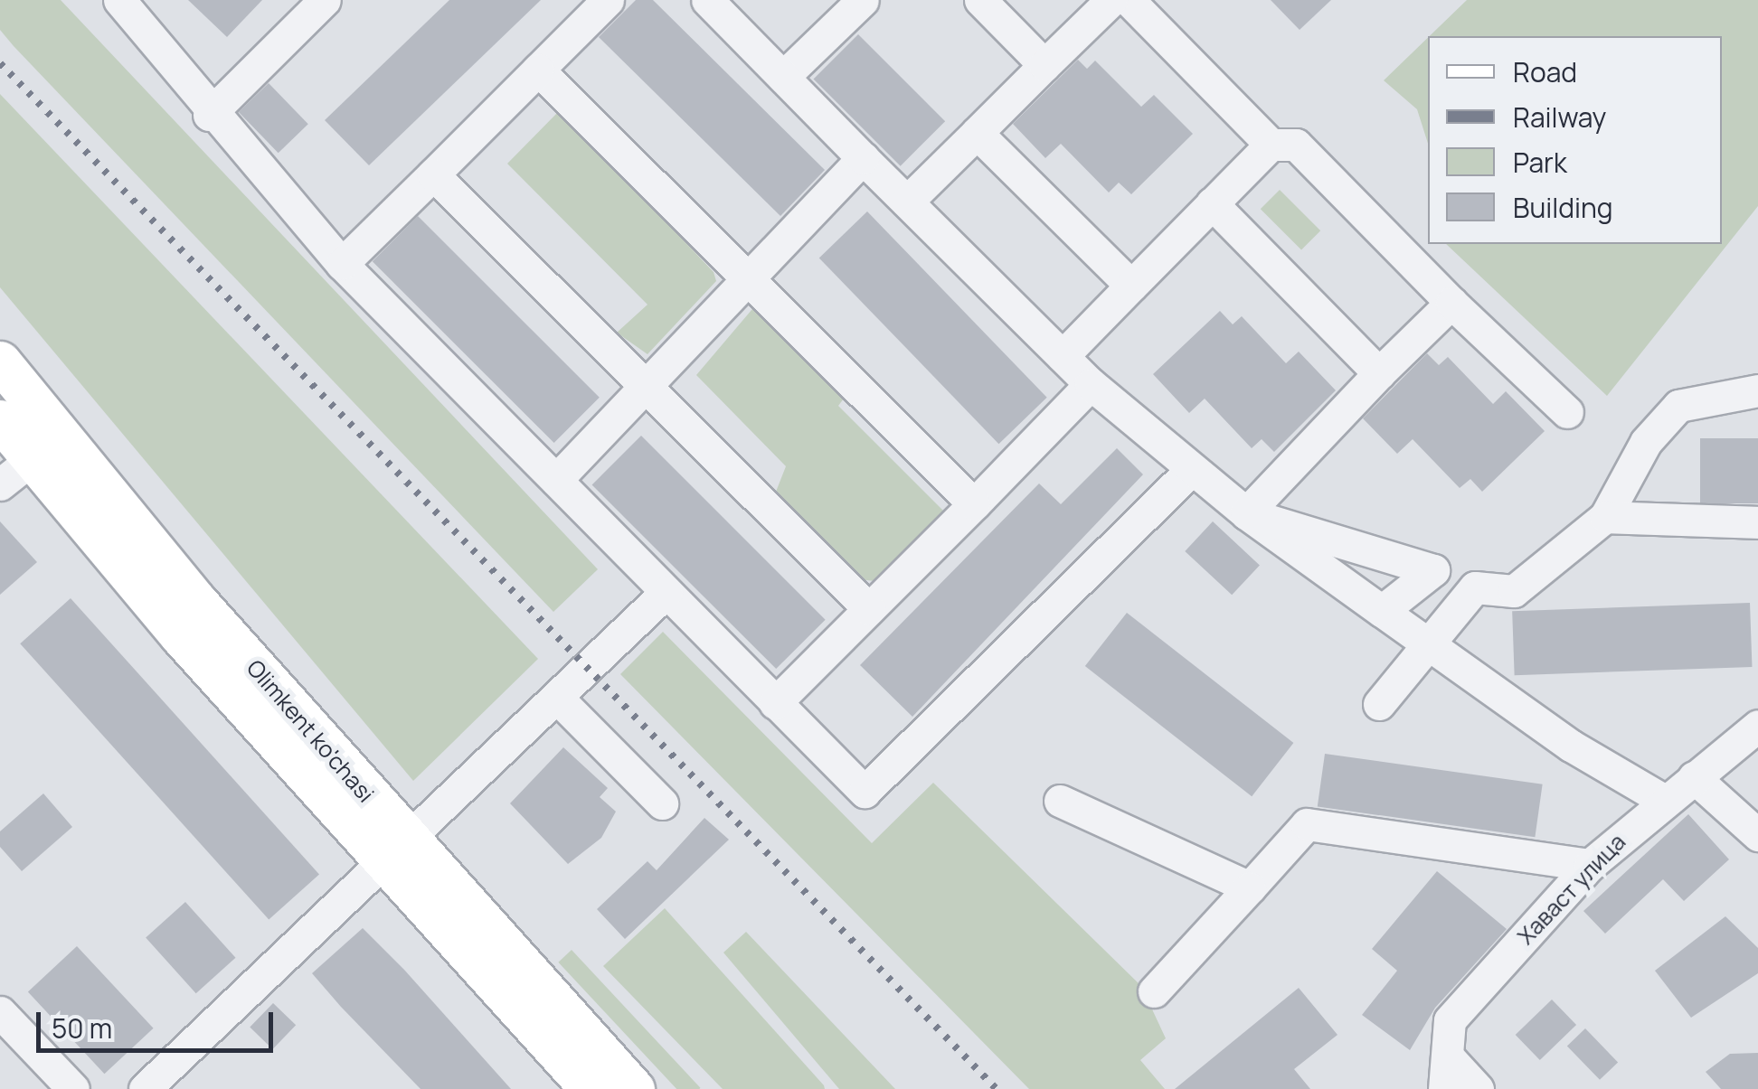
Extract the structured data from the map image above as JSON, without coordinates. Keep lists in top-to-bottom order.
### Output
{
  "streets": {
    "main road": ["Olimkent ko'chasi"],
    "street": ["Хаваст улица"]
  },
  "legend": [
    "Road",
    "Railway",
    "Park",
    "Building"
  ],
  "scale_bar": "50 m"
}
